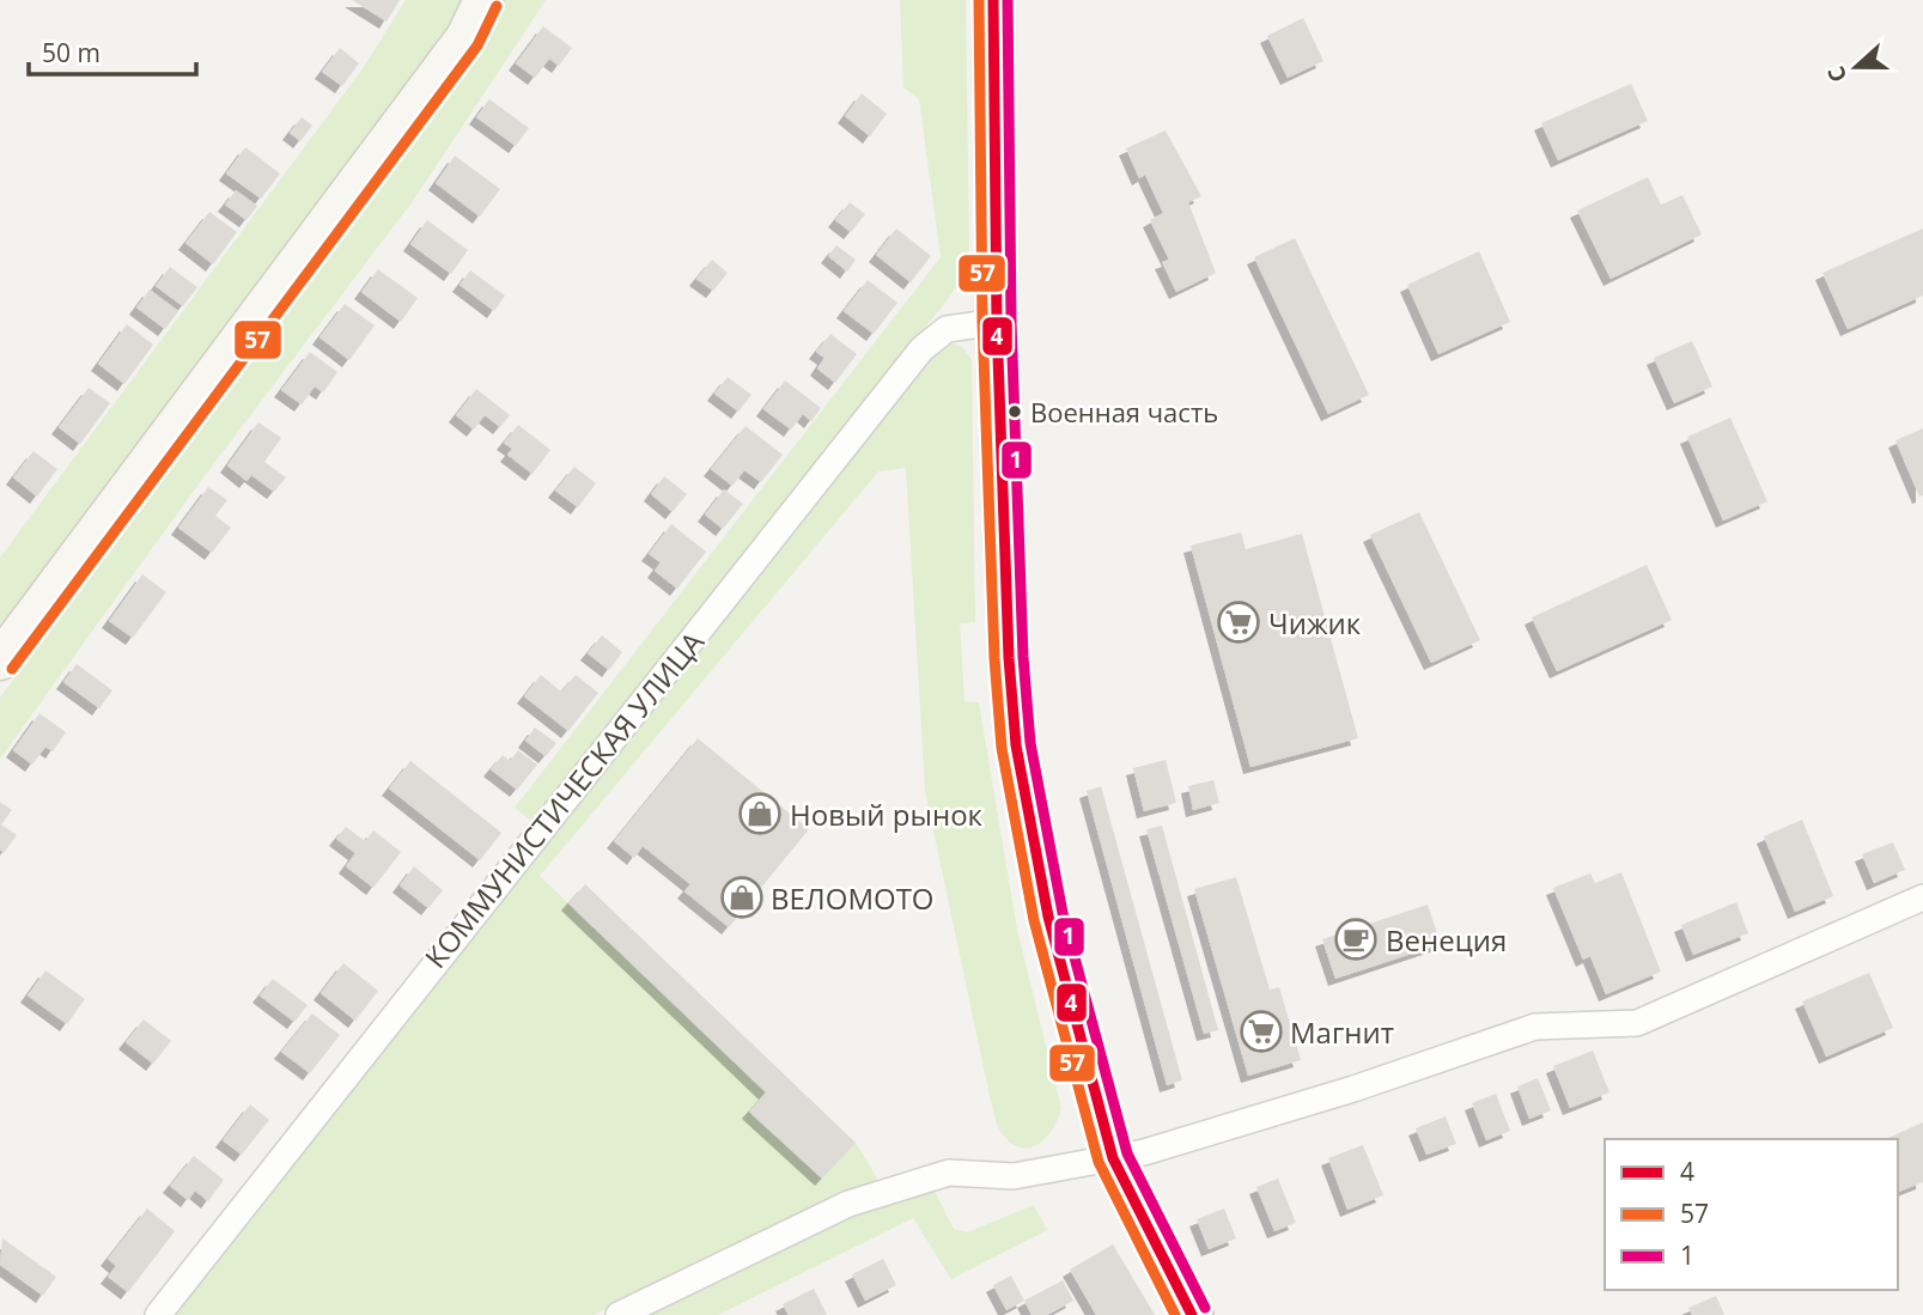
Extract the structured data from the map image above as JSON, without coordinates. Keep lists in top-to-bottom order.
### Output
{
  "streets": {
    "street": ["КОММУНИСТИЧЕСКАЯ УЛИЦА"]
  },
  "places": {
    "other": ["Военная часть"],
    "supermarket": ["Чижик", "Магнит"],
    "shop": ["Новый рынок", "ВЕЛОМОТО"],
    "cafe": ["Венеция"]
  },
  "lines": ["transit line 4", "transit line 57", "transit line 1"],
  "legend": ["4", "57", "1"],
  "scale_bar": "50 m",
  "north": "left"
}
